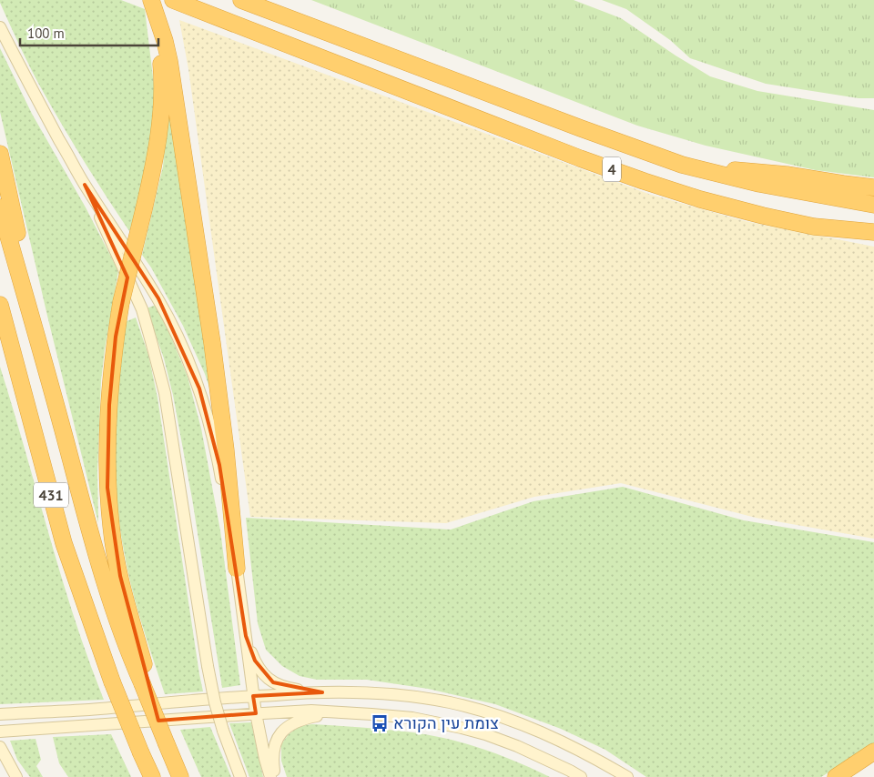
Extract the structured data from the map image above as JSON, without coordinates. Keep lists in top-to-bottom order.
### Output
{
  "streets": {
    "highway": ["4", "431"]
  },
  "places": {
    "bus stop": ["צומת עין הקורא"]
  },
  "scale_bar": "100 m"
}
